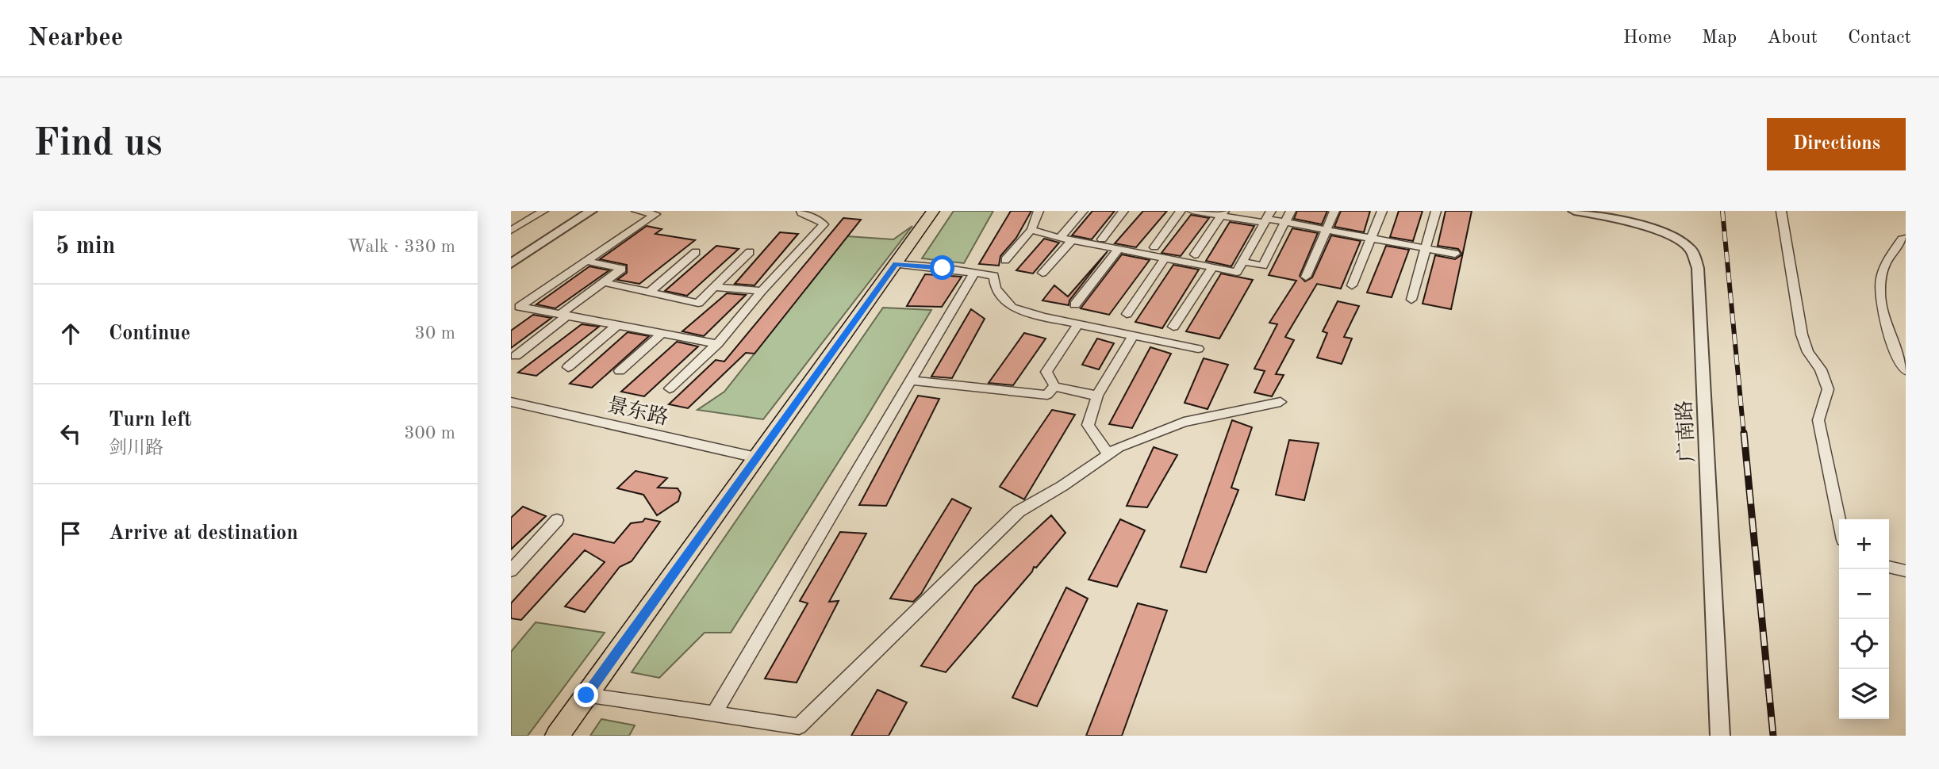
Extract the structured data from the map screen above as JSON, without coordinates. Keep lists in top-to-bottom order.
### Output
{
  "streets": {
    "street": ["景东路", "广南路"]
  },
  "page": {
    "header": "Nearbee",
    "nav": [
      "Home",
      "Map",
      "About",
      "Contact"
    ],
    "buttons": "Directions",
    "title": "Find us",
    "heading": ["5 min", "Walk · 330 m"],
    "list": [
      ["Continue", "30 m"],
      ["Turn left", "剑川路", "300 m"],
      "Arrive at destination"
    ],
    "map_buttons": ["+", "−"]
  }
}
